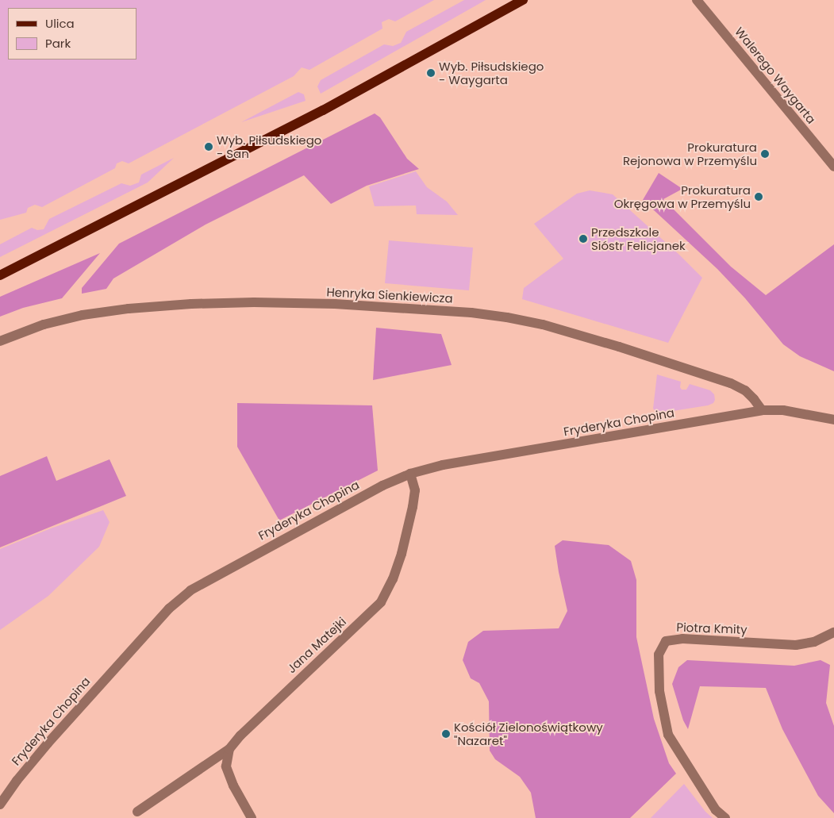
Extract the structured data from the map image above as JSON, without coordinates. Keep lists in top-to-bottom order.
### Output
{
  "streets": {
    "street": [
      "Walerego Waygarta",
      "Henryka Sienkiewicza",
      "Fryderyka Chopina",
      "Piotra Kmity",
      "Jana Matejki"
    ]
  },
  "crossings": [
    ["Henryka Sienkiewicza", "Fryderyka Chopina"],
    ["Fryderyka Chopina", "Jana Matejki"]
  ],
  "places": [
    "Wyb. Piłsudskiego - Waygarta",
    "Wyb. Piłsudskiego - San",
    "Prokuratura Rejonowa w Przemyślu",
    "Prokuratura Okręgowa w Przemyślu",
    "Przedszkole Sióstr Felicjanek",
    "Kościół Zielonoświątkowy \"Nazaret\""
  ],
  "legend": ["Ulica", "Park"]
}
